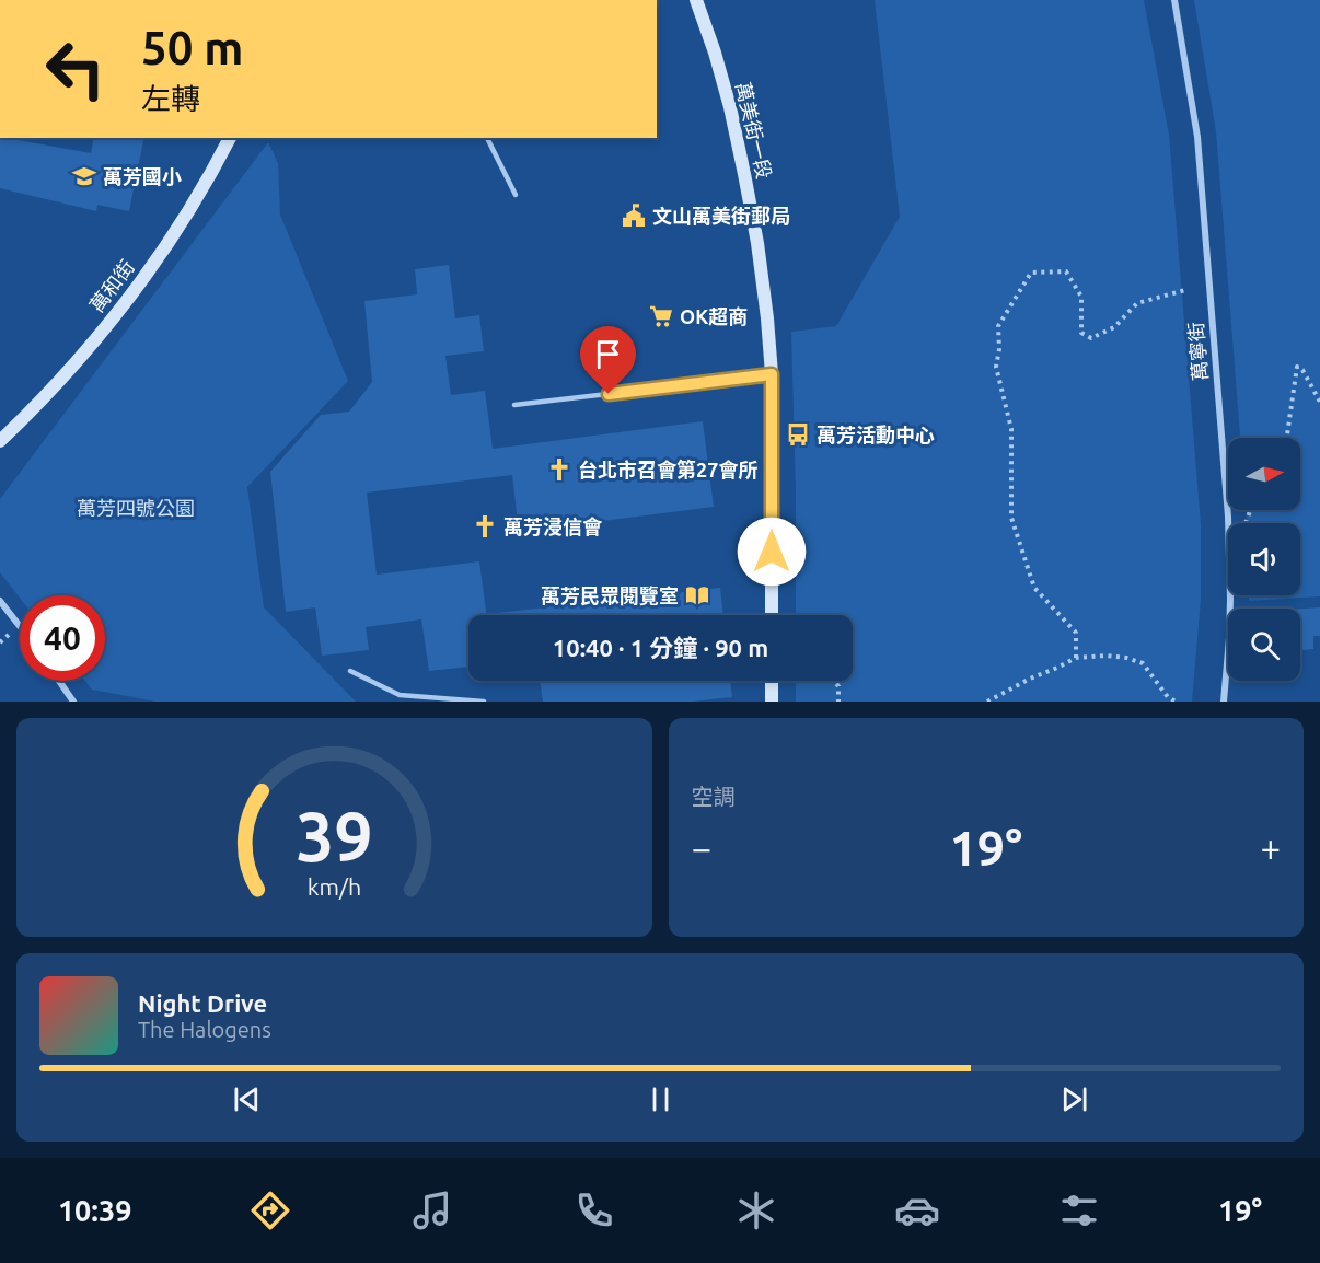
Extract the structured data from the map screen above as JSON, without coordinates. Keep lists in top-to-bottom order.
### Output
{
  "streets": {
    "street": ["萬美街一段", "萬和街", "萬寧街"]
  },
  "parks": ["萬芳四號公園"],
  "places": {
    "school or university": ["萬芳國小"],
    "public building": ["文山萬美街郵局"],
    "supermarket": ["OK超商"],
    "bus stop": ["萬芳活動中心"],
    "church": ["台北市召會第27會所", "萬芳浸信會"],
    "library": ["萬芳民眾閱覽室"]
  },
  "north": "right",
  "page": {
    "turn": ["50 m", "左轉"],
    "limit": "40",
    "trip": "10:40 · 1 分鐘 · 90 m",
    "tile": "空調",
    "heat": ["−", "19°", "+"],
    "song": ["Night Drive", "The Halogens"],
    "tabs": ["10:39", "19°"],
    "gauge": ["39", "km/h"]
  }
}
